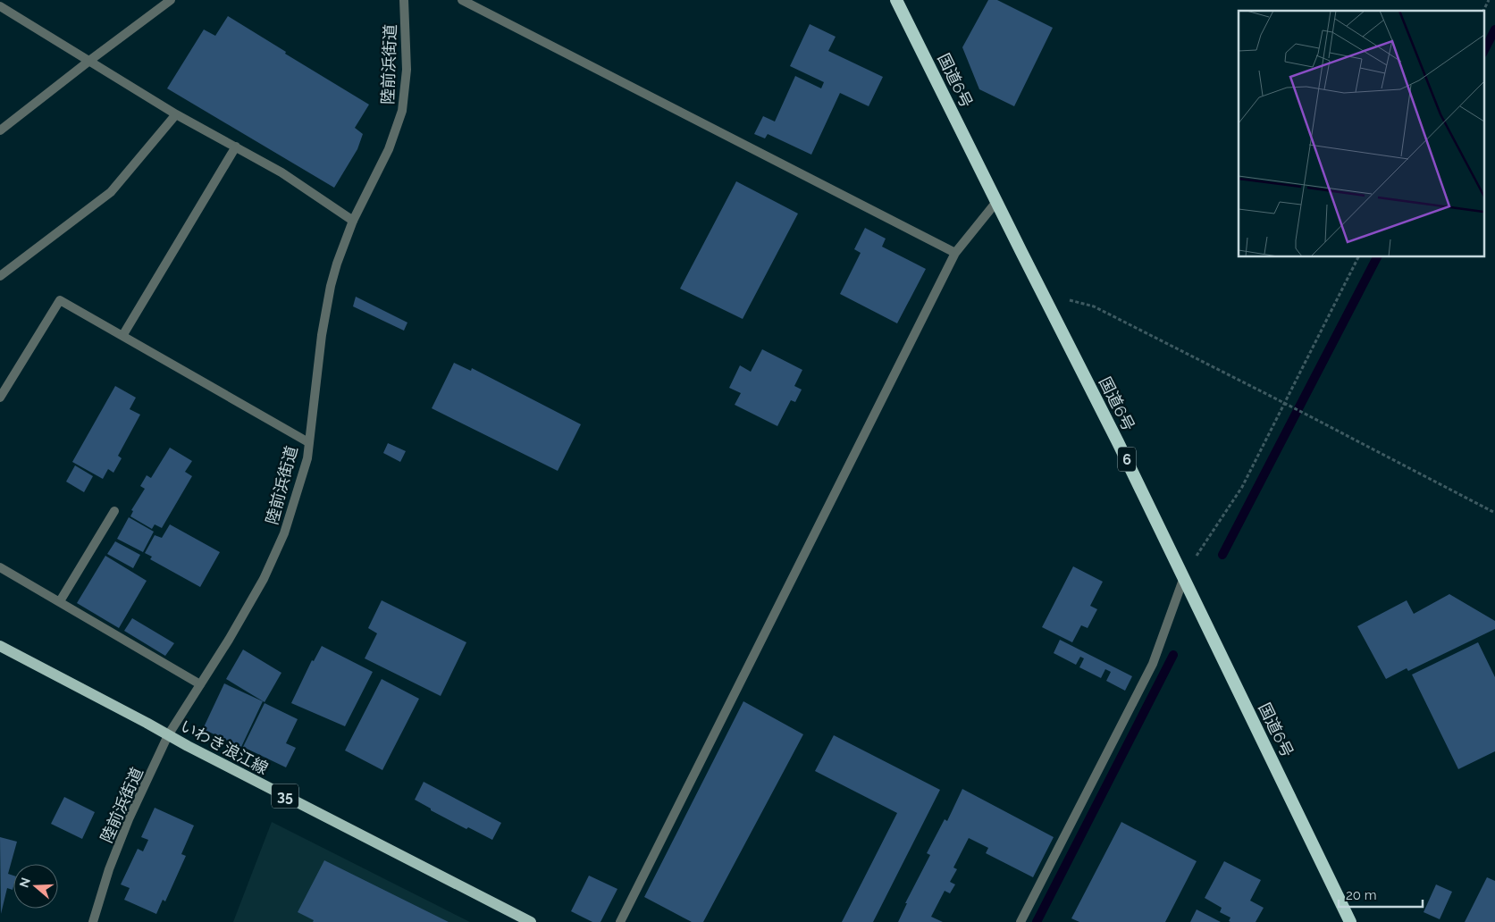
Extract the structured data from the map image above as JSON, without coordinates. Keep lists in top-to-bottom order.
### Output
{
  "streets": {
    "highway": ["国道6号", "6"],
    "main road": ["いわき浪江線", "35"],
    "street": ["陸前浜街道"]
  },
  "crossings": [
    ["陸前浜街道", "いわき浪江線"]
  ],
  "scale_bar": "20 m",
  "north": "left"
}
